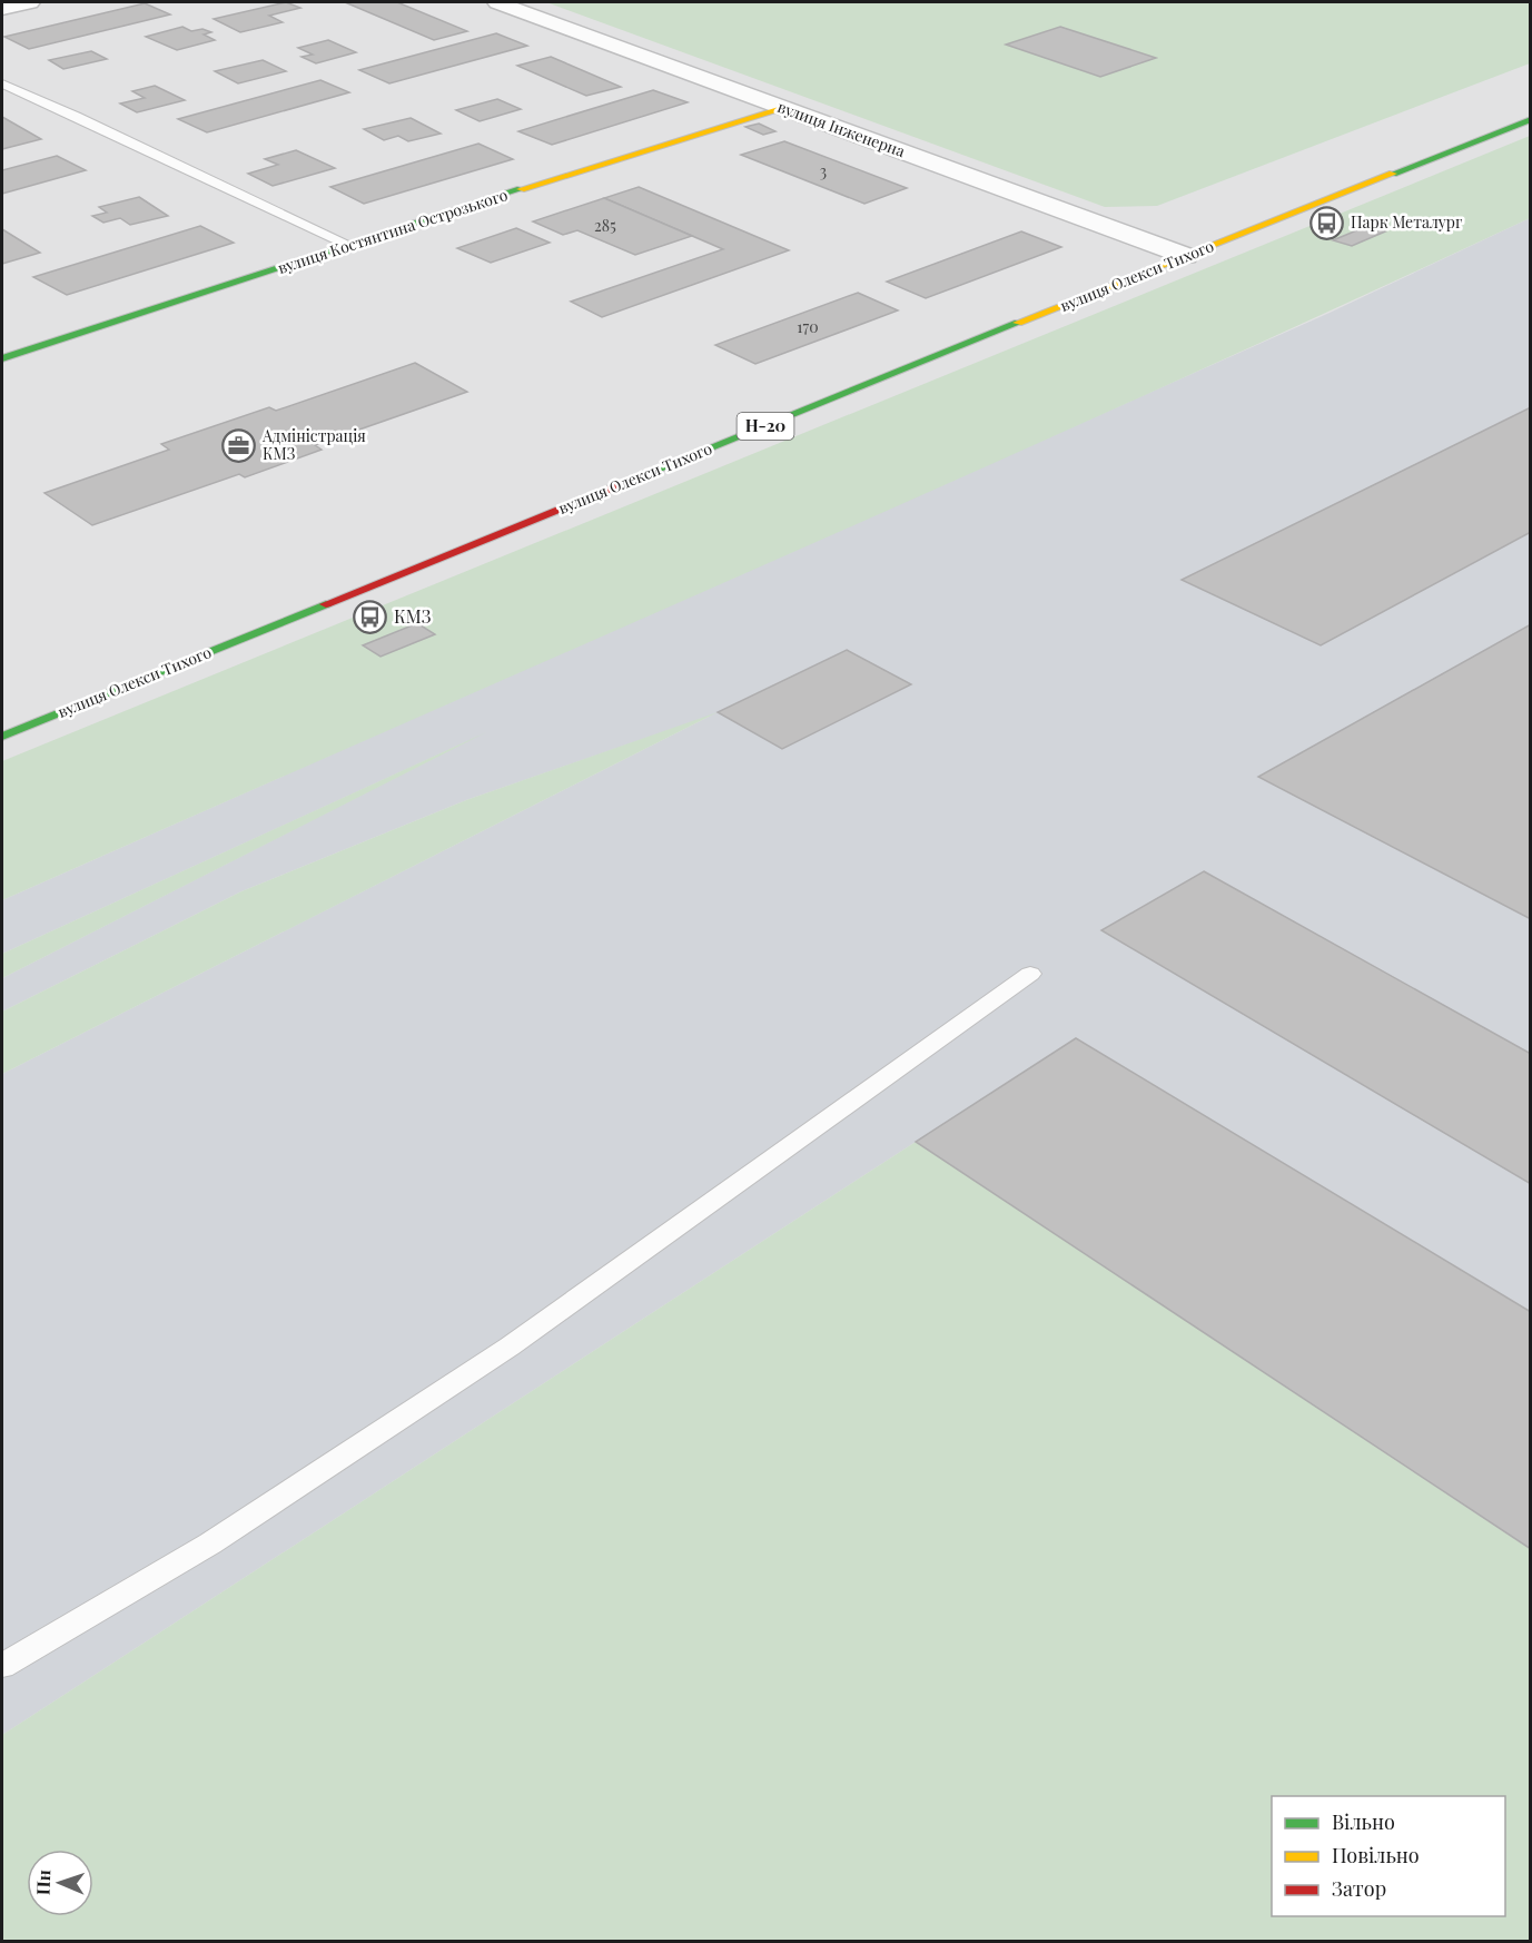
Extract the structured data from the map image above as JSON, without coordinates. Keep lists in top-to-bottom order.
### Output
{
  "streets": {
    "main road": ["вулиця Костянтина Острозького", "вулиця Олекси Тихого", "Н-20"],
    "street": ["вулиця Інженерна"]
  },
  "crossings": [
    ["вулиця Інженерна", "вулиця Костянтина Острозького"],
    ["вулиця Інженерна", "вулиця Олекси Тихого"]
  ],
  "places": {
    "bus stop": ["Парк Металург", "КМЗ"],
    "office": ["Адміністрація КМЗ"]
  },
  "house_numbers": ["3", "285", "170"],
  "legend": ["Вільно", "Повільно", "Затор"],
  "north": "left"
}
